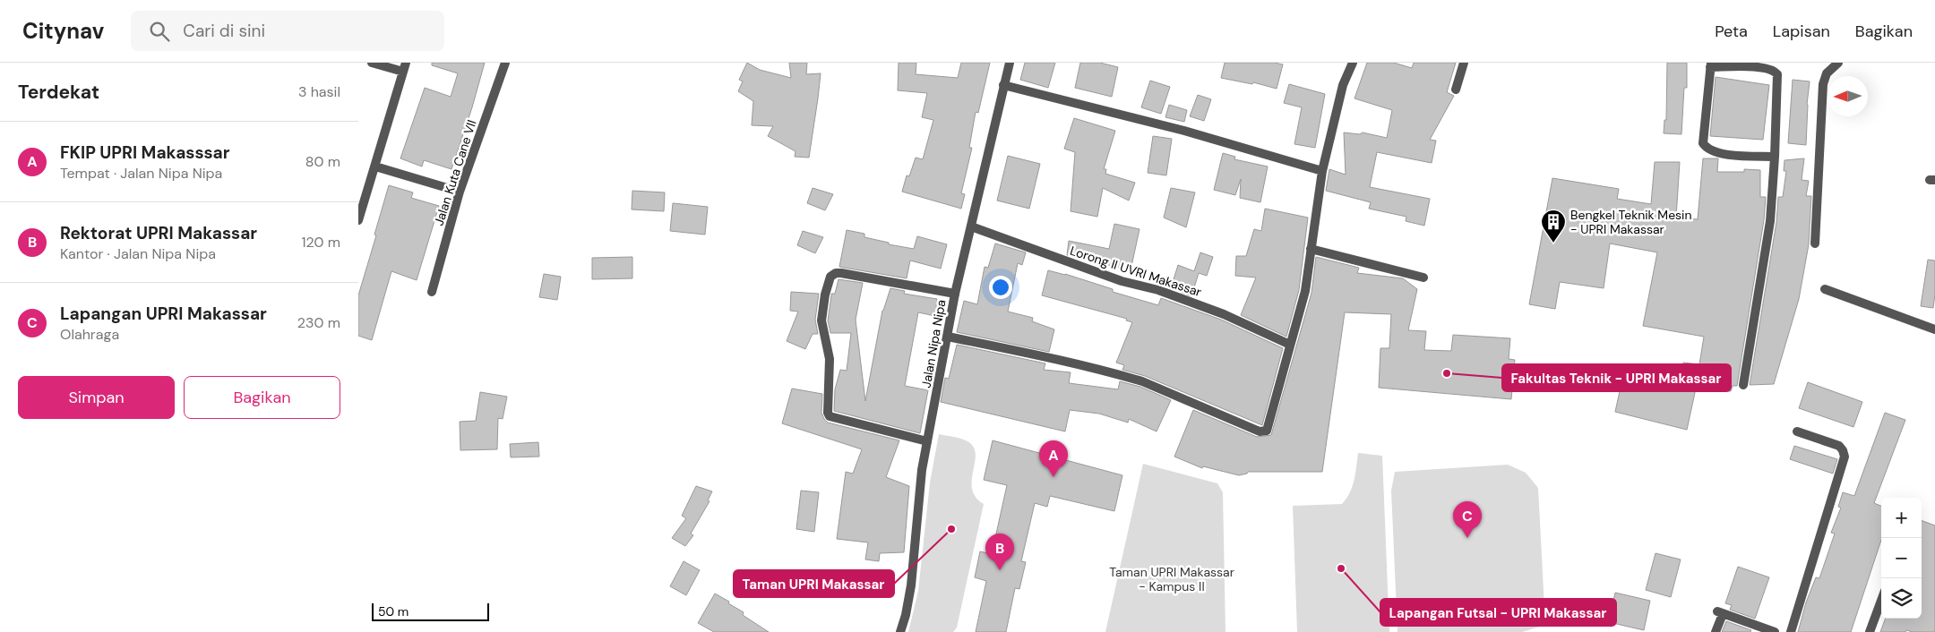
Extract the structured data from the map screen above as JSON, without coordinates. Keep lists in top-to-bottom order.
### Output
{
  "streets": {
    "street": ["Jalan Kuta Cane VII", "Lorong II UVRI Makassar", "Jalan Nipa Nipa"]
  },
  "crossings": [
    ["Lorong II UVRI Makassar", "Jalan Nipa Nipa"]
  ],
  "parks": ["Taman UPRI Makassar - Kampus II"],
  "places": {
    "building": ["Bengkel Teknik Mesin - UPRI Makassar"],
    "other": ["Fakultas Teknik - UPRI Makassar", "Taman UPRI Makassar", "Lapangan Futsal - UPRI Makassar"]
  },
  "scale_bar": "50 m",
  "north": "left",
  "page": {
    "header": "Citynav",
    "search": "Cari di sini",
    "nav": ["Peta", "Lapisan", "Bagikan"],
    "heading": ["Terdekat", "3 hasil"],
    "list": [
      {
        "mark": "A",
        "name": "FKIP UPRI Makasssar",
        "note": "Tempat · Jalan Nipa Nipa",
        "value": "80 m"
      },
      {
        "mark": "B",
        "name": "Rektorat UPRI Makassar",
        "note": "Kantor · Jalan Nipa Nipa",
        "value": "120 m"
      },
      {
        "mark": "C",
        "name": "Lapangan UPRI Makassar",
        "note": "Olahraga",
        "value": "230 m"
      }
    ],
    "buttons": ["Simpan", "Bagikan"],
    "pins": ["A", "C", "B"],
    "map_buttons": ["+", "−"],
    "scale": "50 m"
  }
}
